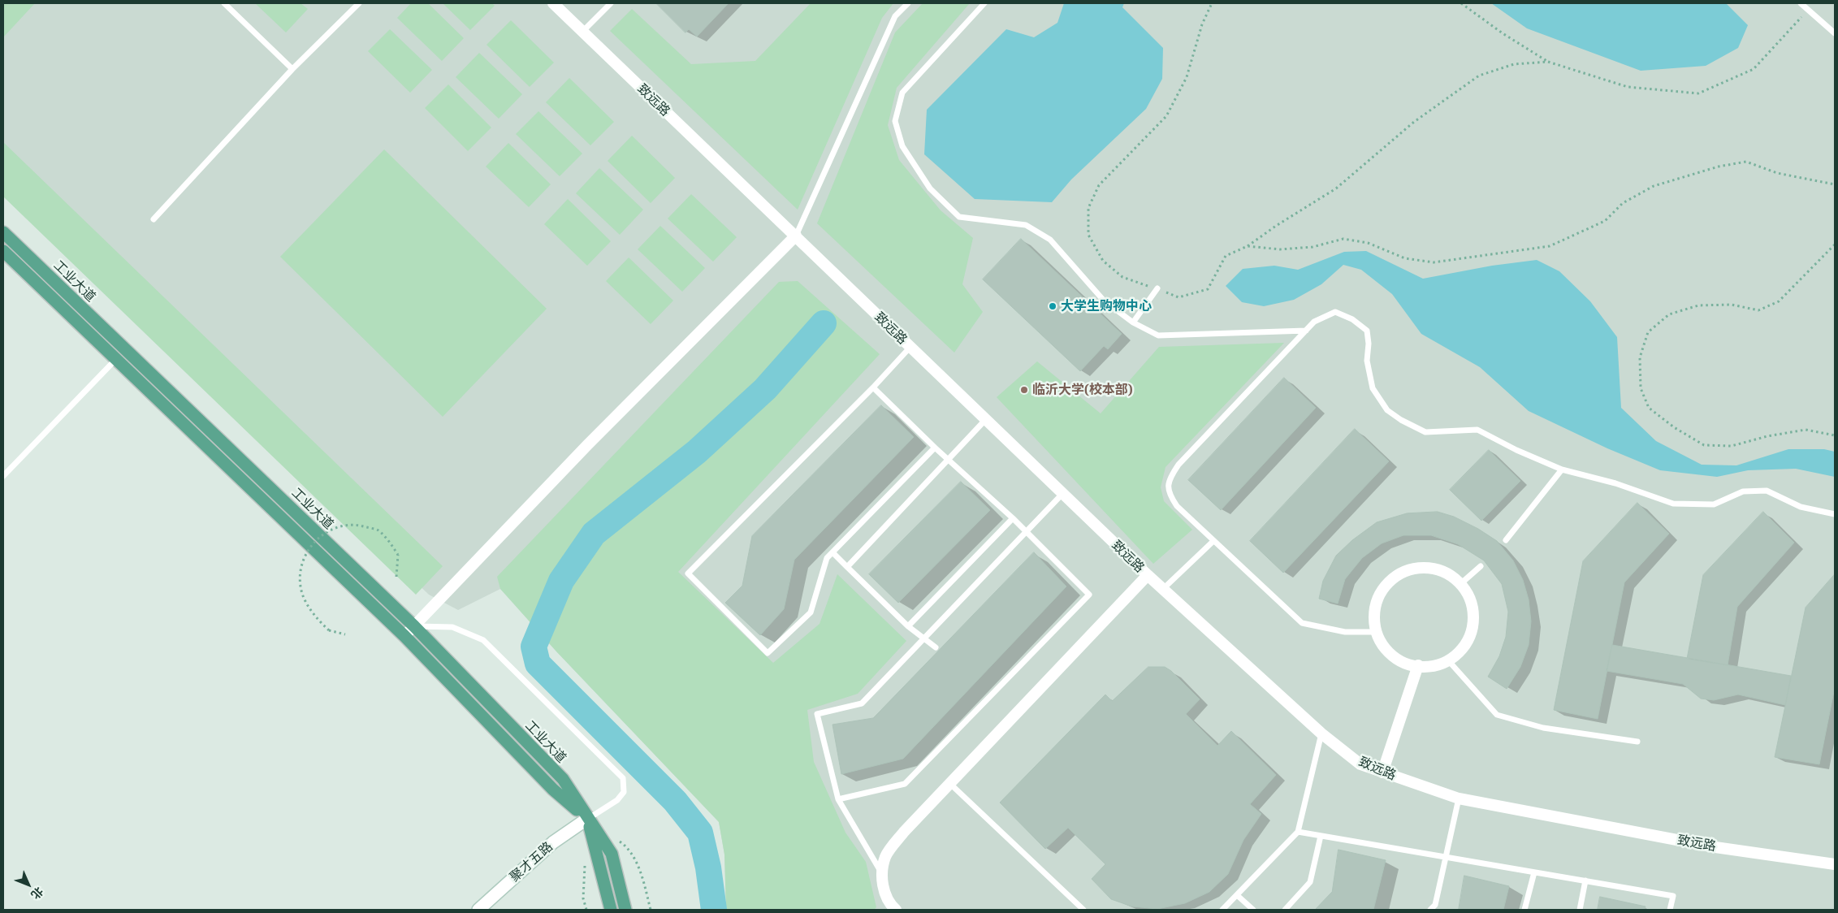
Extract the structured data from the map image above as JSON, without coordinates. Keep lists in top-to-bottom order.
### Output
{
  "streets": {
    "main road": ["工业大道"],
    "street": ["致远路", "聚才五路"]
  },
  "crossings": [
    ["工业大道", "聚才五路"]
  ],
  "places": ["大学生购物中心", "临沂大学(校本部)"],
  "north": "bottom right"
}
